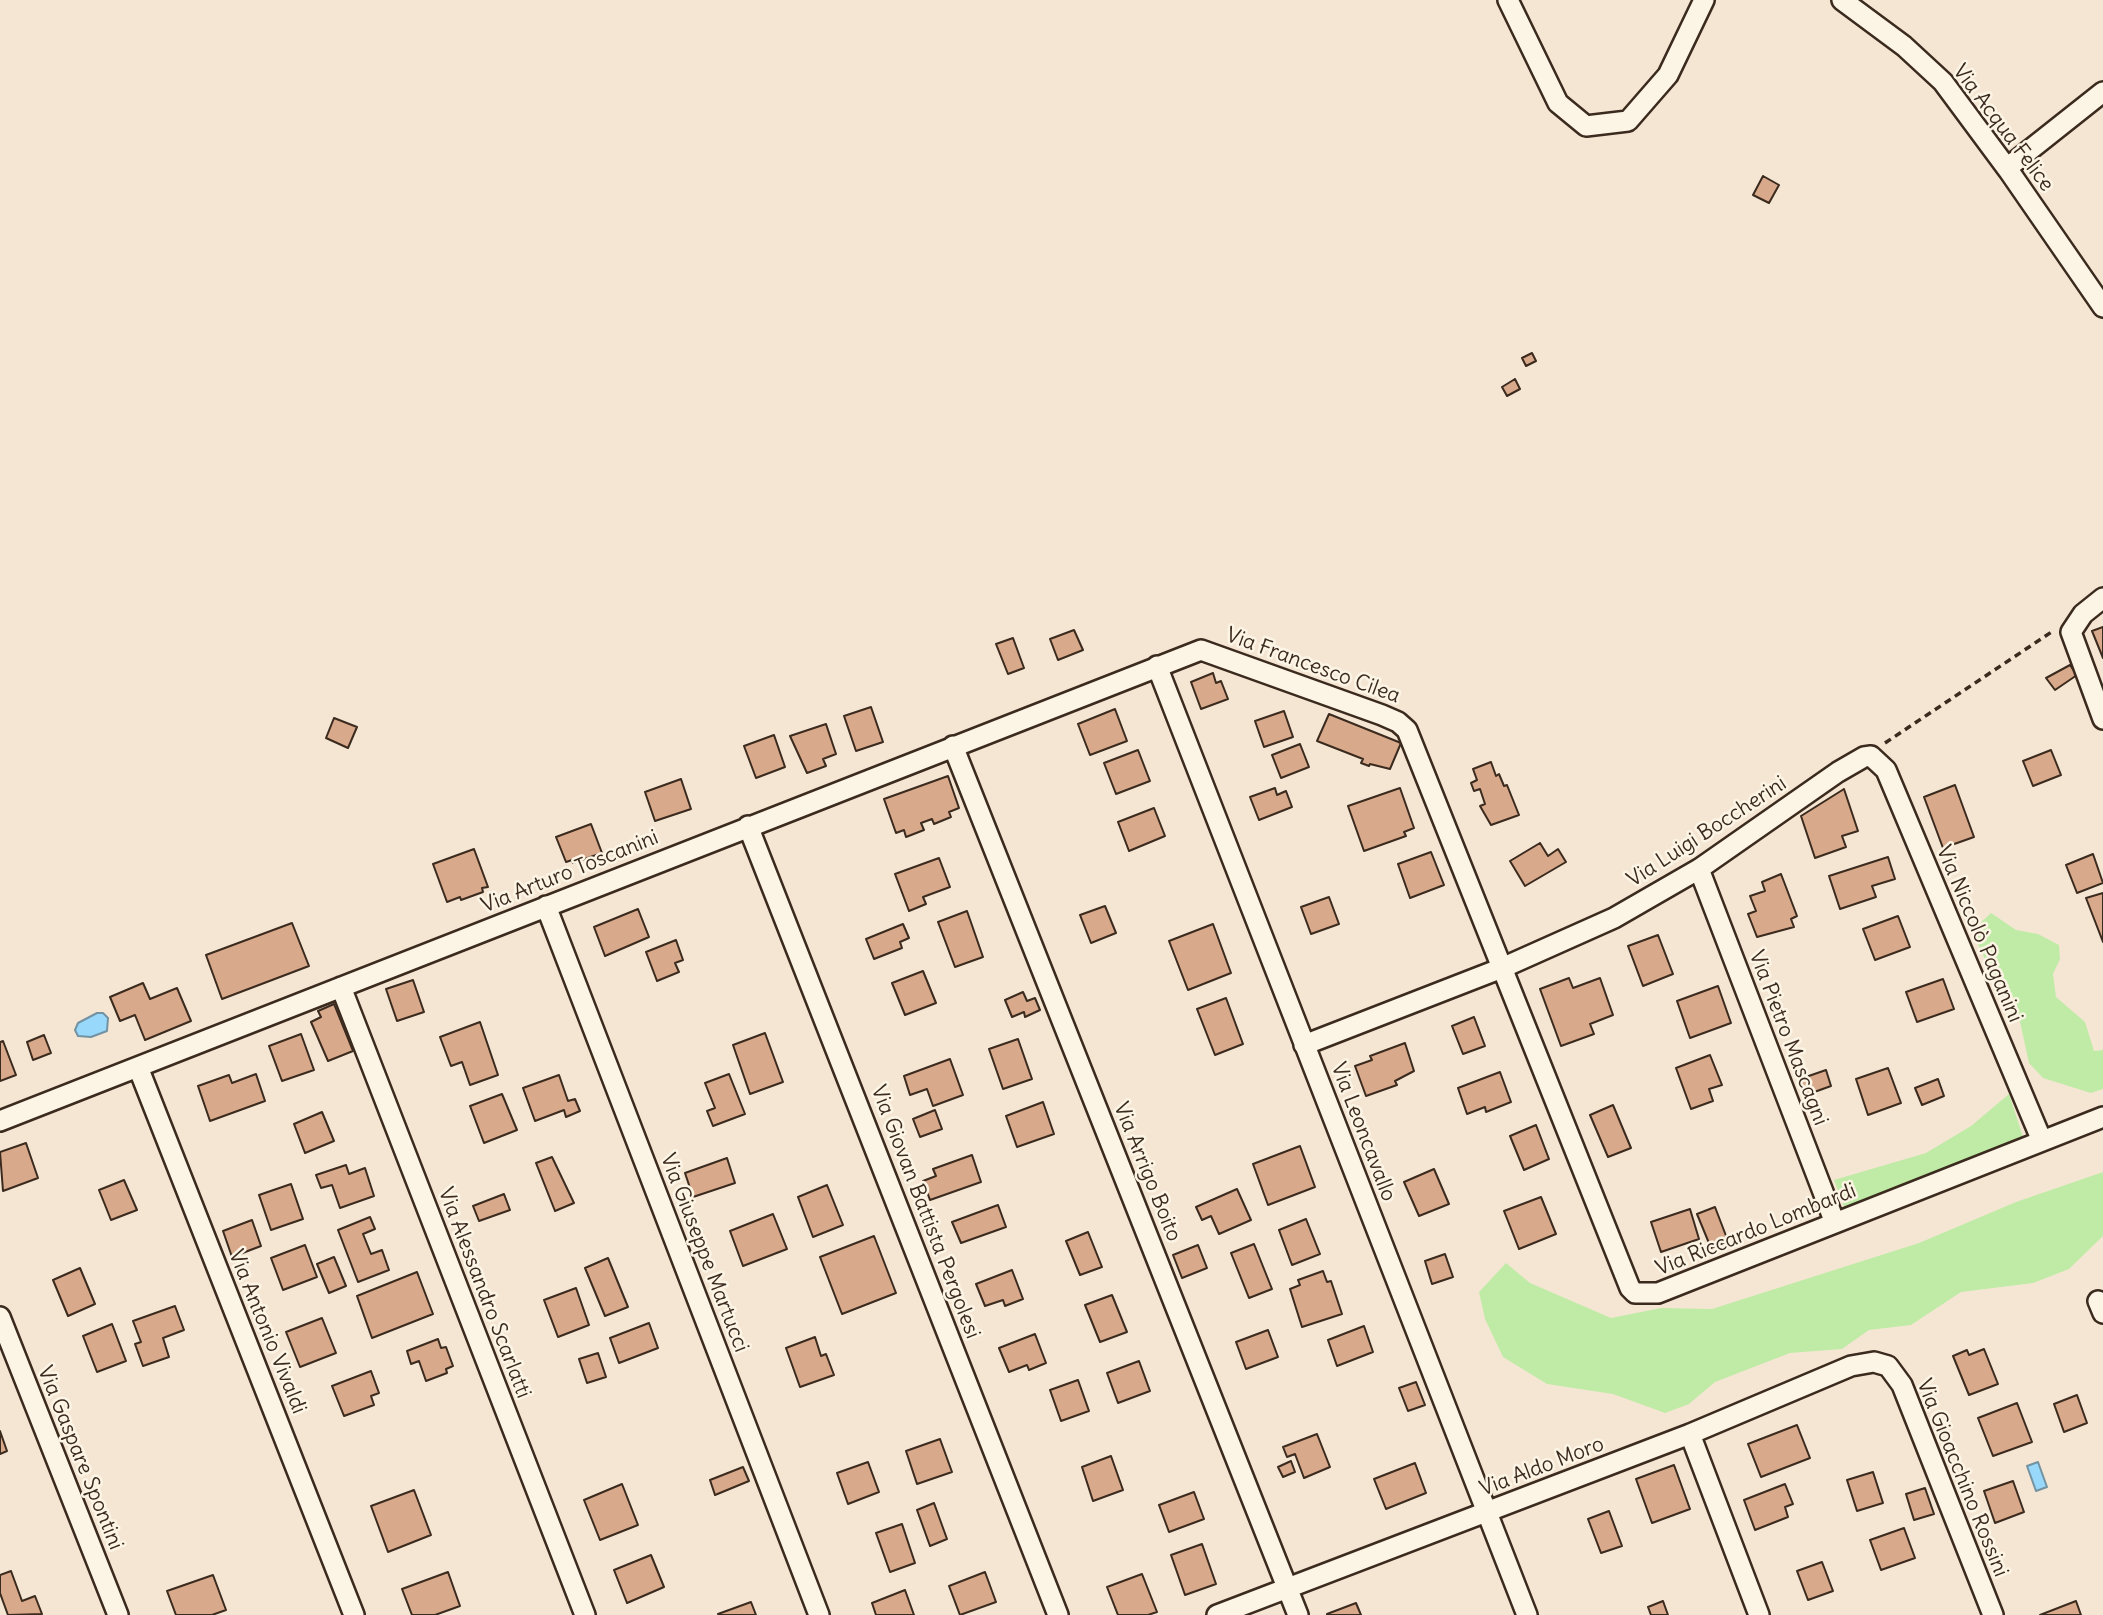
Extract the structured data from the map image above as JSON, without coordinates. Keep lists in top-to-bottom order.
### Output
{
  "streets": {
    "street": [
      "Via Acqua Felice",
      "Via Francesco Cilea",
      "Via Luigi Boccherini",
      "Via Arturo Toscanini",
      "Via Niccolò Paganini",
      "Via Pietro Mascagni",
      "Via Leoncavallo",
      "Via Arrigo Boito",
      "Via Giovan Battista Pergolesi",
      "Via Riccardo Lombardi",
      "Via Giuseppe Martucci",
      "Via Alessandro Scarlatti",
      "Via Antonio Vivaldi",
      "Via Gaspare Spontini",
      "Via Aldo Moro",
      "Via Gioacchino Rossini"
    ]
  },
  "crossings": [
    ["Via Francesco Cilea", "Via Luigi Boccherini"],
    ["Via Francesco Cilea", "Via Arturo Toscanini"],
    ["Via Francesco Cilea", "Via Leoncavallo"],
    ["Via Francesco Cilea", "Via Riccardo Lombardi"],
    ["Via Luigi Boccherini", "Via Niccolò Paganini"],
    ["Via Luigi Boccherini", "Via Pietro Mascagni"],
    ["Via Luigi Boccherini", "Via Leoncavallo"],
    ["Via Luigi Boccherini", "Via Riccardo Lombardi"],
    ["Via Arturo Toscanini", "Via Leoncavallo"],
    ["Via Arturo Toscanini", "Via Arrigo Boito"],
    ["Via Arturo Toscanini", "Via Giovan Battista Pergolesi"],
    ["Via Arturo Toscanini", "Via Giuseppe Martucci"],
    ["Via Arturo Toscanini", "Via Alessandro Scarlatti"],
    ["Via Arturo Toscanini", "Via Antonio Vivaldi"],
    ["Via Niccolò Paganini", "Via Riccardo Lombardi"],
    ["Via Pietro Mascagni", "Via Riccardo Lombardi"],
    ["Via Leoncavallo", "Via Aldo Moro"],
    ["Via Arrigo Boito", "Via Aldo Moro"],
    ["Via Aldo Moro", "Via Gioacchino Rossini"]
  ]
}
